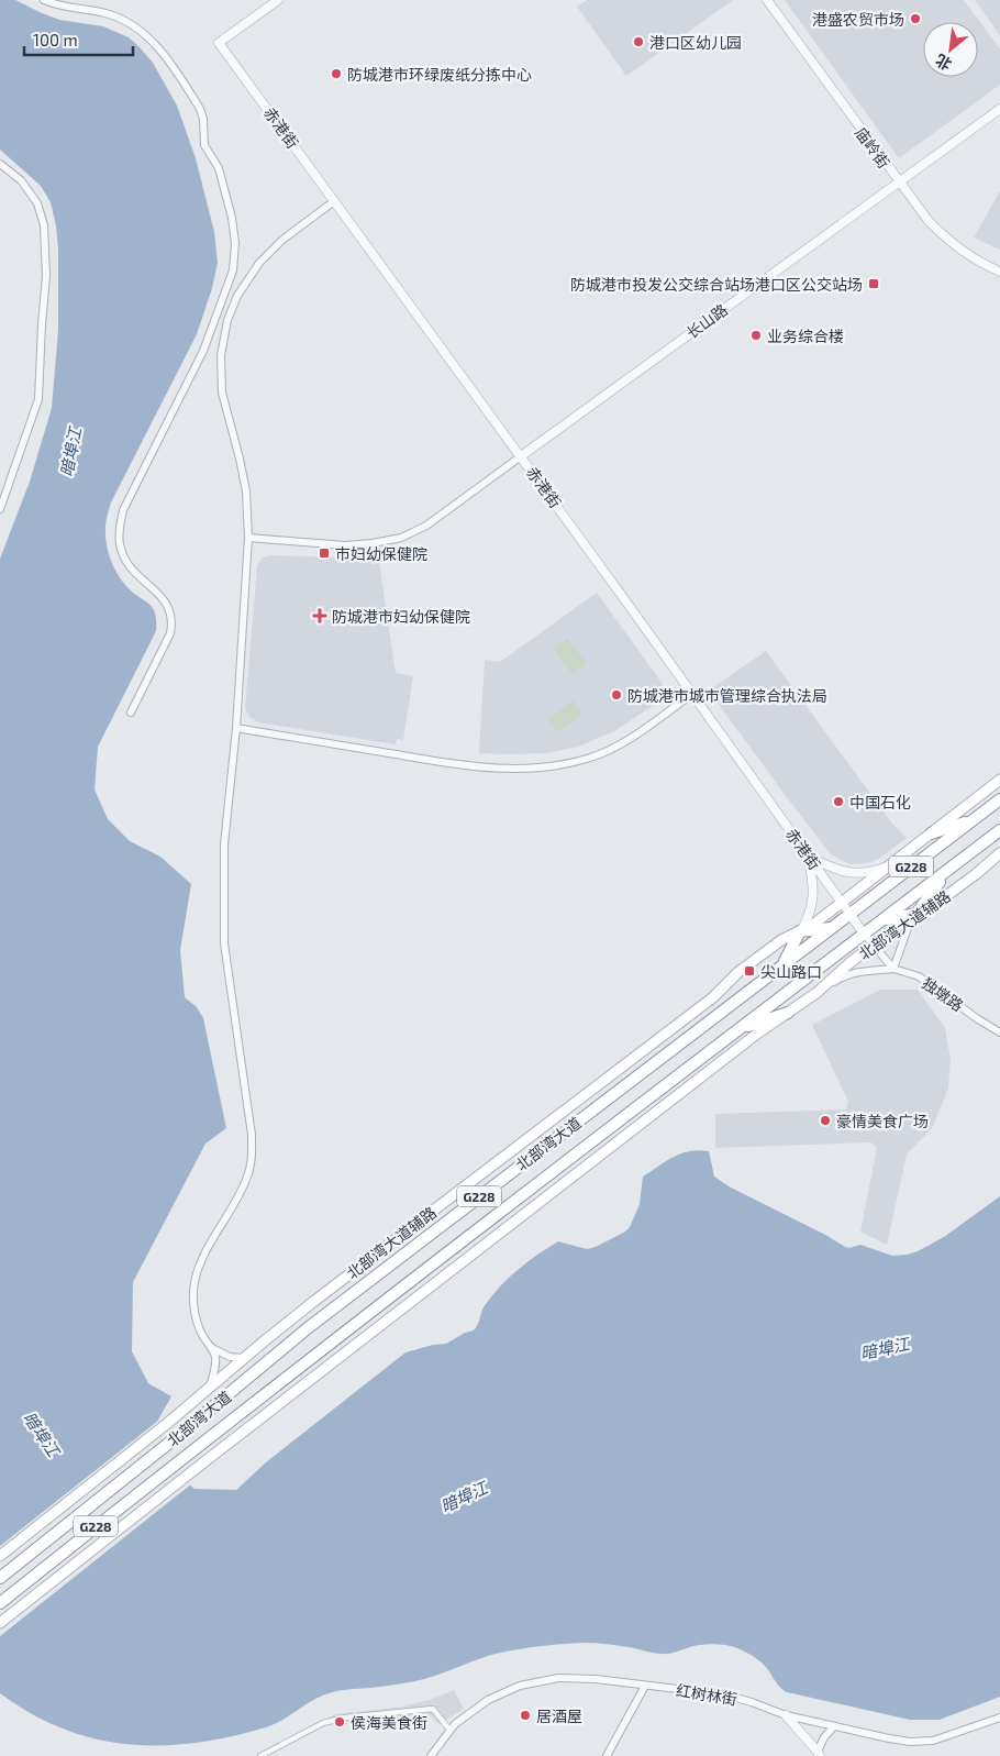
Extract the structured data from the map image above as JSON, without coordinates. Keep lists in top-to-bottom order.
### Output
{
  "streets": {
    "highway": ["G228", "北部湾大道"],
    "main road": ["北部湾大道辅路"],
    "street": [
      "赤港街",
      "庙岭街",
      "长山路",
      "独墩路",
      "红树林街"
    ]
  },
  "crossings": [
    ["赤港街", "长山路"],
    ["赤港街", "北部湾大道辅路"],
    ["赤港街", "北部湾大道"],
    ["庙岭街", "长山路"]
  ],
  "water": ["暗埠江"],
  "places": {
    "other": [
      "港盛农贸市场",
      "港口区幼儿园",
      "防城港市环绿废纸分拣中心",
      "业务综合楼",
      "防城港市城市管理综合执法局",
      "中国石化",
      "豪情美食广场",
      "居酒屋",
      "侯海美食街"
    ],
    "transit": ["防城港市投发公交综合站场港口区公交站场", "巿妇幼保健院", "尖山路口"],
    "health": ["防城港市妇幼保健院"]
  },
  "scale_bar": "100 m",
  "north": "bottom left"
}
